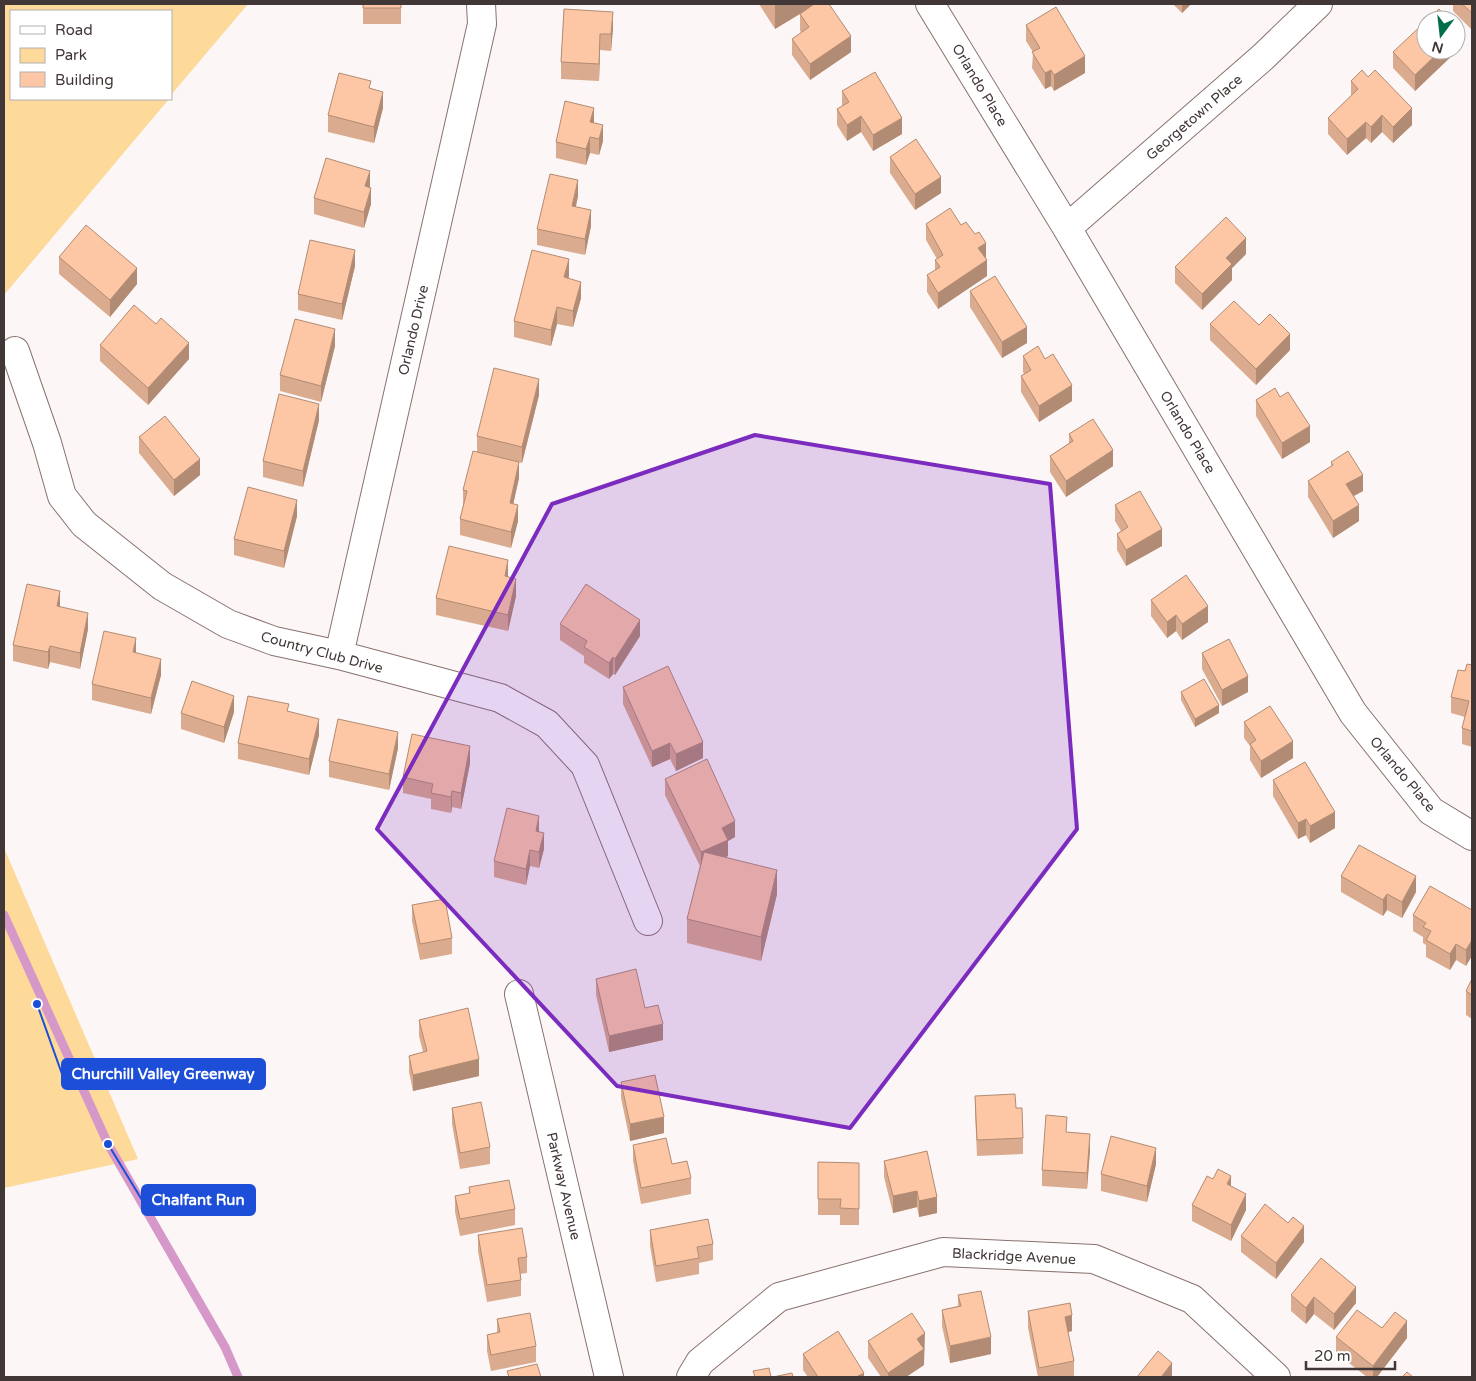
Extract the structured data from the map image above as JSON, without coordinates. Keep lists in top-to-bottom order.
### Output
{
  "streets": {
    "street": [
      "Orlando Place",
      "Georgetown Place",
      "Orlando Drive",
      "Country Club Drive",
      "Parkway Avenue",
      "Blackridge Avenue"
    ]
  },
  "crossings": [
    ["Orlando Place", "Georgetown Place"],
    ["Orlando Drive", "Country Club Drive"]
  ],
  "places": ["Churchill Valley Greenway", "Chalfant Run"],
  "legend": ["Road", "Park", "Building"],
  "scale_bar": "20 m",
  "north": "bottom"
}
